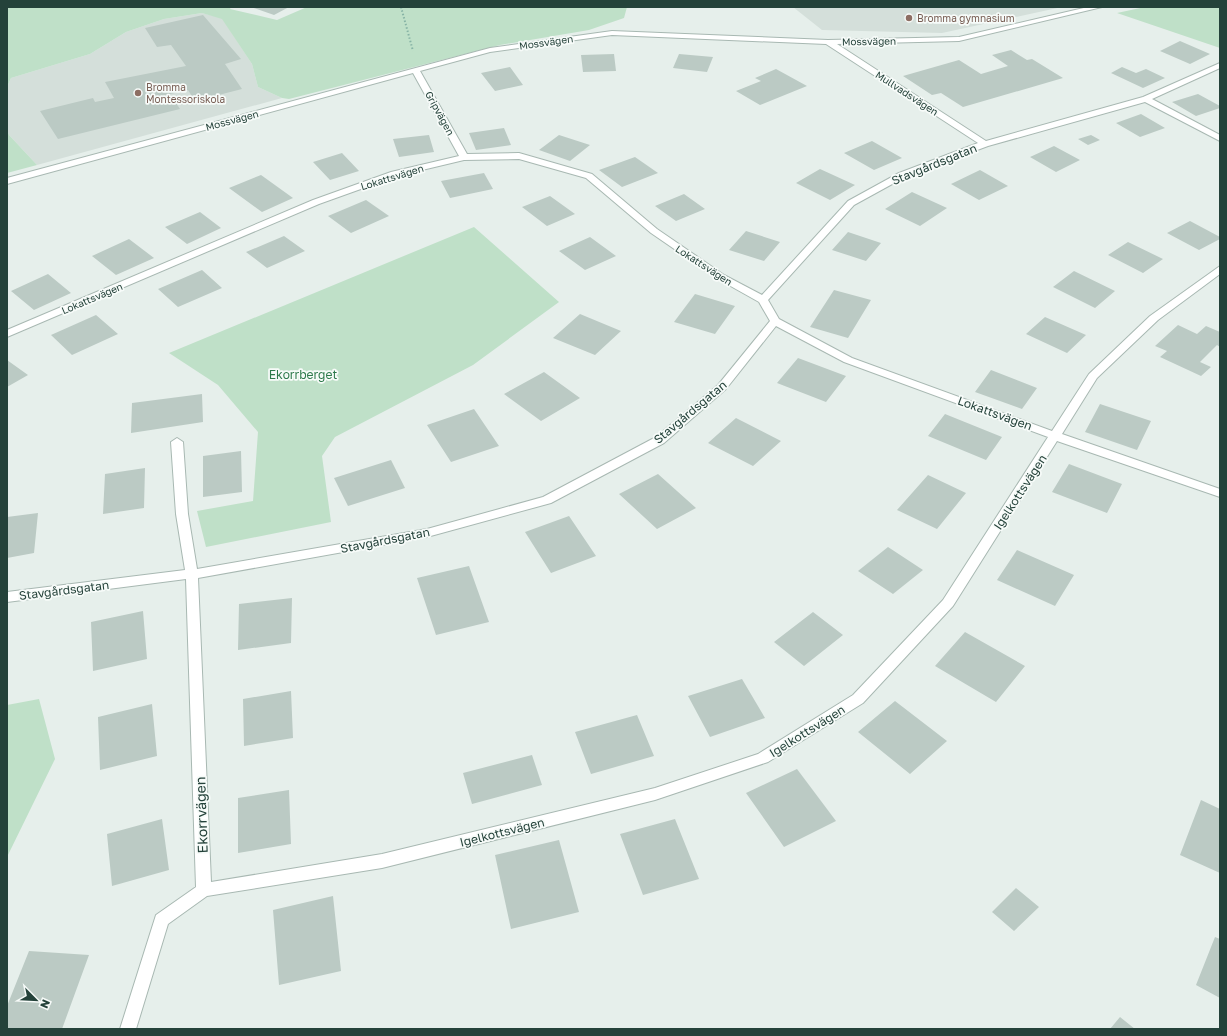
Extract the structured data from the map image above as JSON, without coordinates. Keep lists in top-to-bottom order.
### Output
{
  "streets": {
    "street": [
      "Mossvägen",
      "Mullvadsvägen",
      "Gripvägen",
      "Stavgårdsgatan",
      "Lokattsvägen",
      "Igelkottsvägen",
      "Ekorrvägen"
    ]
  },
  "crossings": [
    ["Mossvägen", "Mullvadsvägen"],
    ["Mossvägen", "Gripvägen"],
    ["Mullvadsvägen", "Stavgårdsgatan"],
    ["Gripvägen", "Lokattsvägen"],
    ["Stavgårdsgatan", "Lokattsvägen"],
    ["Stavgårdsgatan", "Ekorrvägen"],
    ["Lokattsvägen", "Igelkottsvägen"],
    ["Igelkottsvägen", "Ekorrvägen"]
  ],
  "parks": ["Ekorrberget"],
  "places": ["Bromma gymnasium", "Bromma Montessoriskola"],
  "north": "bottom right"
}
